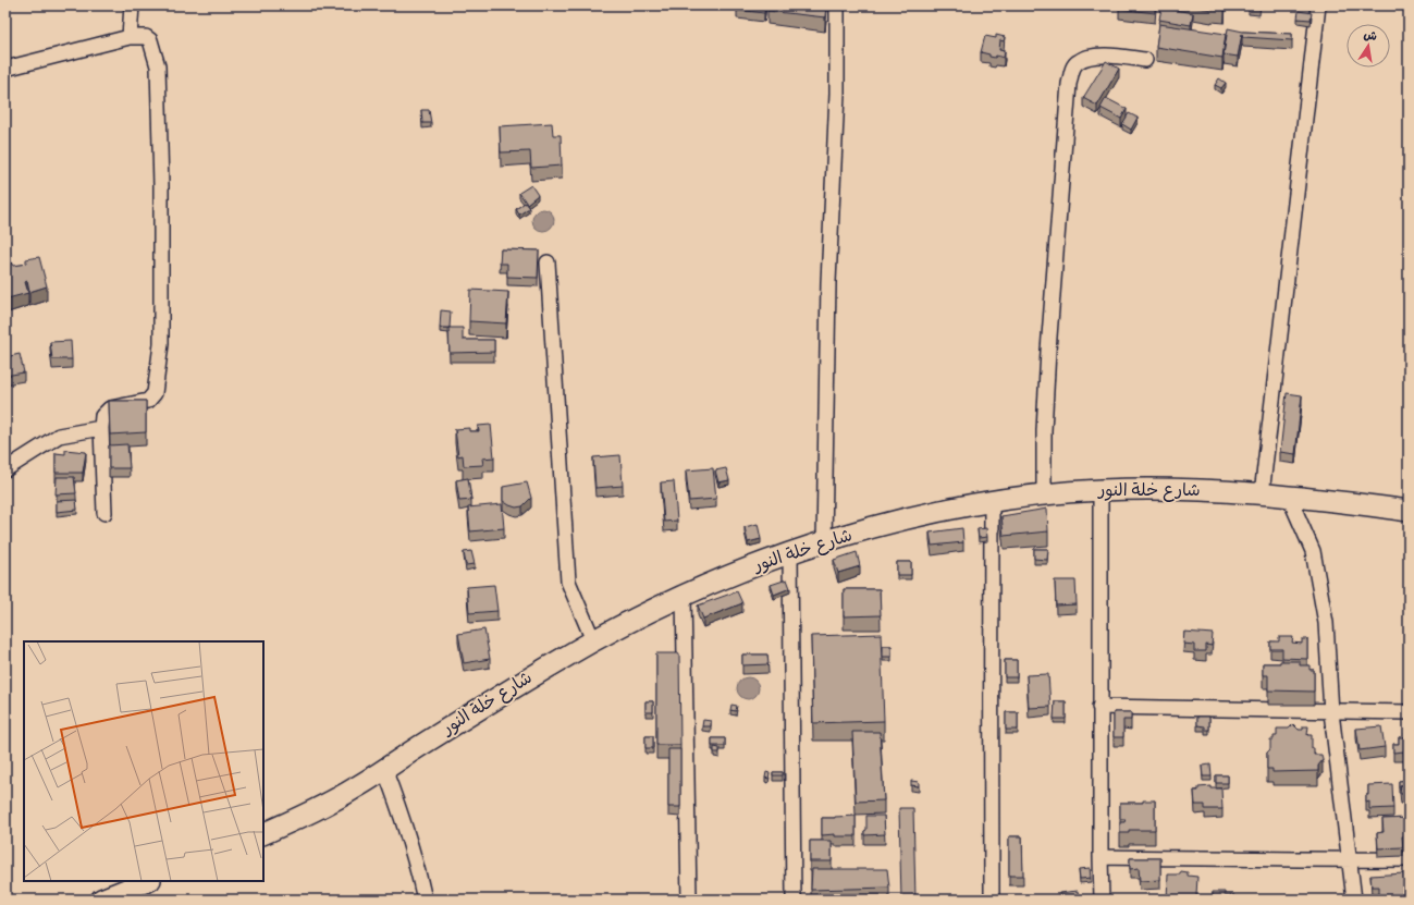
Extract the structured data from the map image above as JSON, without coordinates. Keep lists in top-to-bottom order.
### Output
{
  "streets": {
    "street": ["شارع خلة النور"]
  },
  "north": "top"
}
